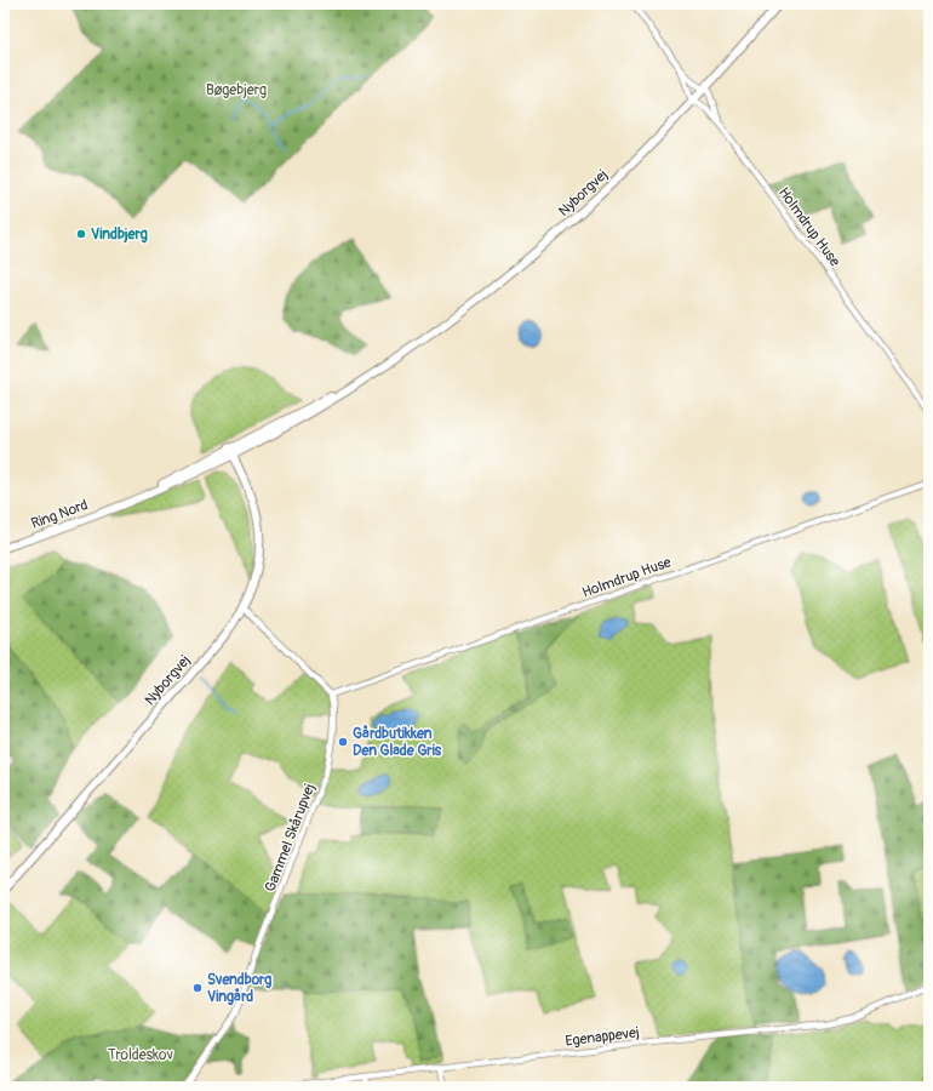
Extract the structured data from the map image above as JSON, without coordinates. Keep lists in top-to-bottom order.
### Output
{
  "streets": {
    "main road": ["Nyborgvej", "Ring Nord"],
    "street": ["Holmdrup Huse", "Gammel Skårupvej", "Egenappevej"]
  },
  "crossings": [
    ["Nyborgvej", "Holmdrup Huse"],
    ["Nyborgvej", "Ring Nord"],
    ["Holmdrup Huse", "Gammel Skårupvej"]
  ],
  "parks": ["Bøgebjerg", "Troldeskov"],
  "places": ["Vindbjerg", "Gårdbutikken Den Glade Gris", "Svendborg Vingård"]
}
